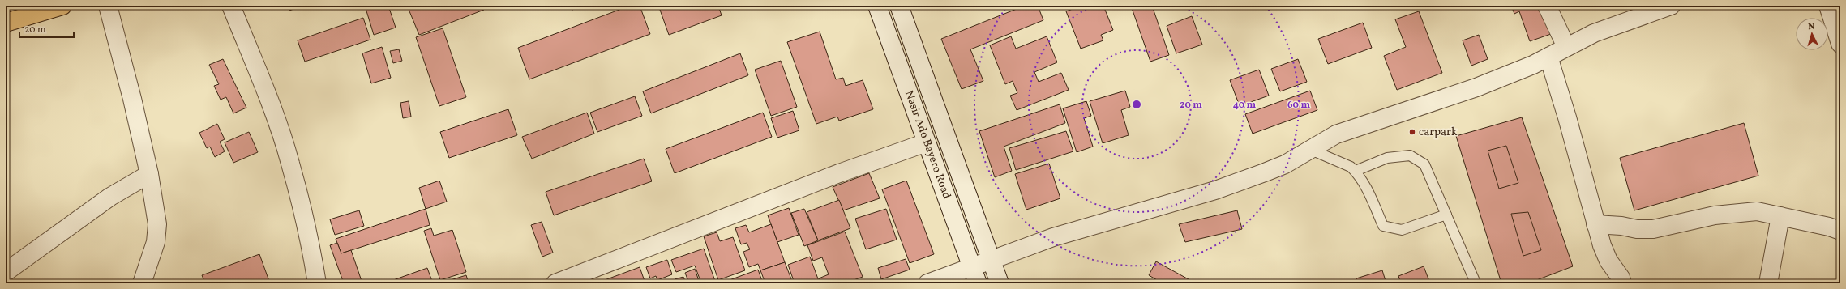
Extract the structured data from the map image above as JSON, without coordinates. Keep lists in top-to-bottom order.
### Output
{
  "streets": {
    "street": ["Nasir Ado Bayero Road"]
  },
  "places": ["carpark"],
  "scale_bar": "20 m",
  "north": "top",
  "rings": ["20 m", "40 m", "60 m"]
}
